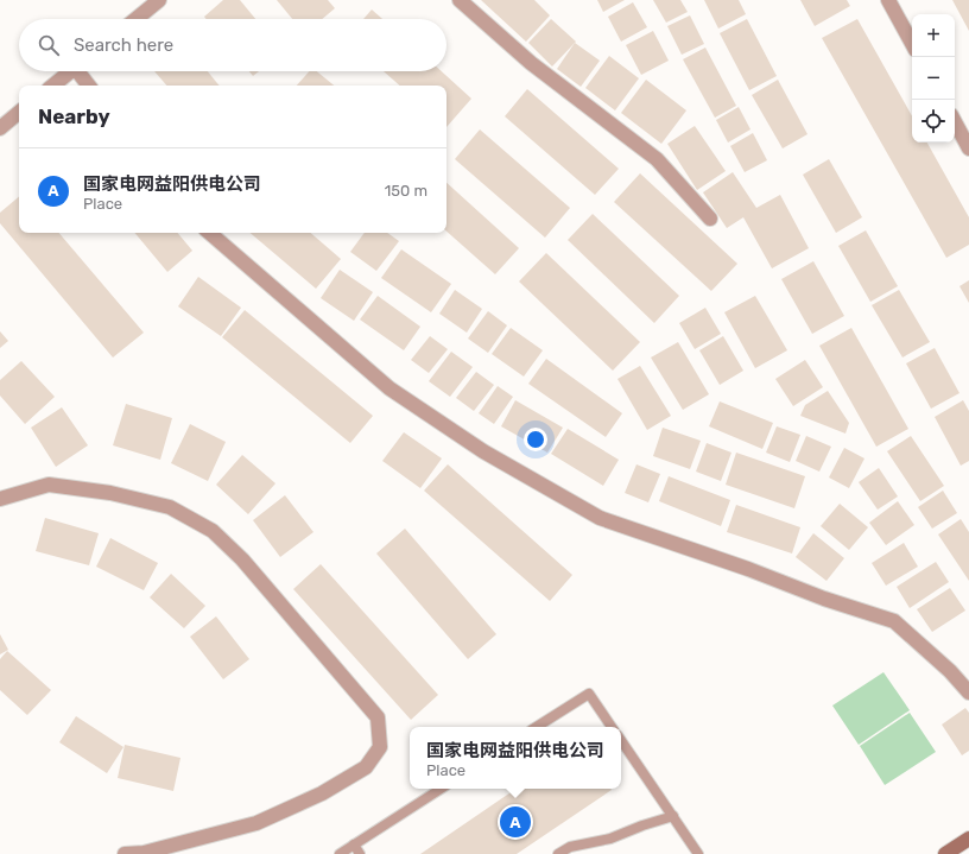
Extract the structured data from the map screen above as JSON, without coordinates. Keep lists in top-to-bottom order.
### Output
{
  "page": {
    "map_buttons": ["+", "−"],
    "search": "Search here",
    "heading": "Nearby",
    "list": [
      {
        "mark": "A",
        "name": "国家电网益阳供电公司",
        "note": "Place",
        "value": "150 m"
      }
    ],
    "popup": ["国家电网益阳供电公司", "Place"],
    "pins": "A"
  }
}
